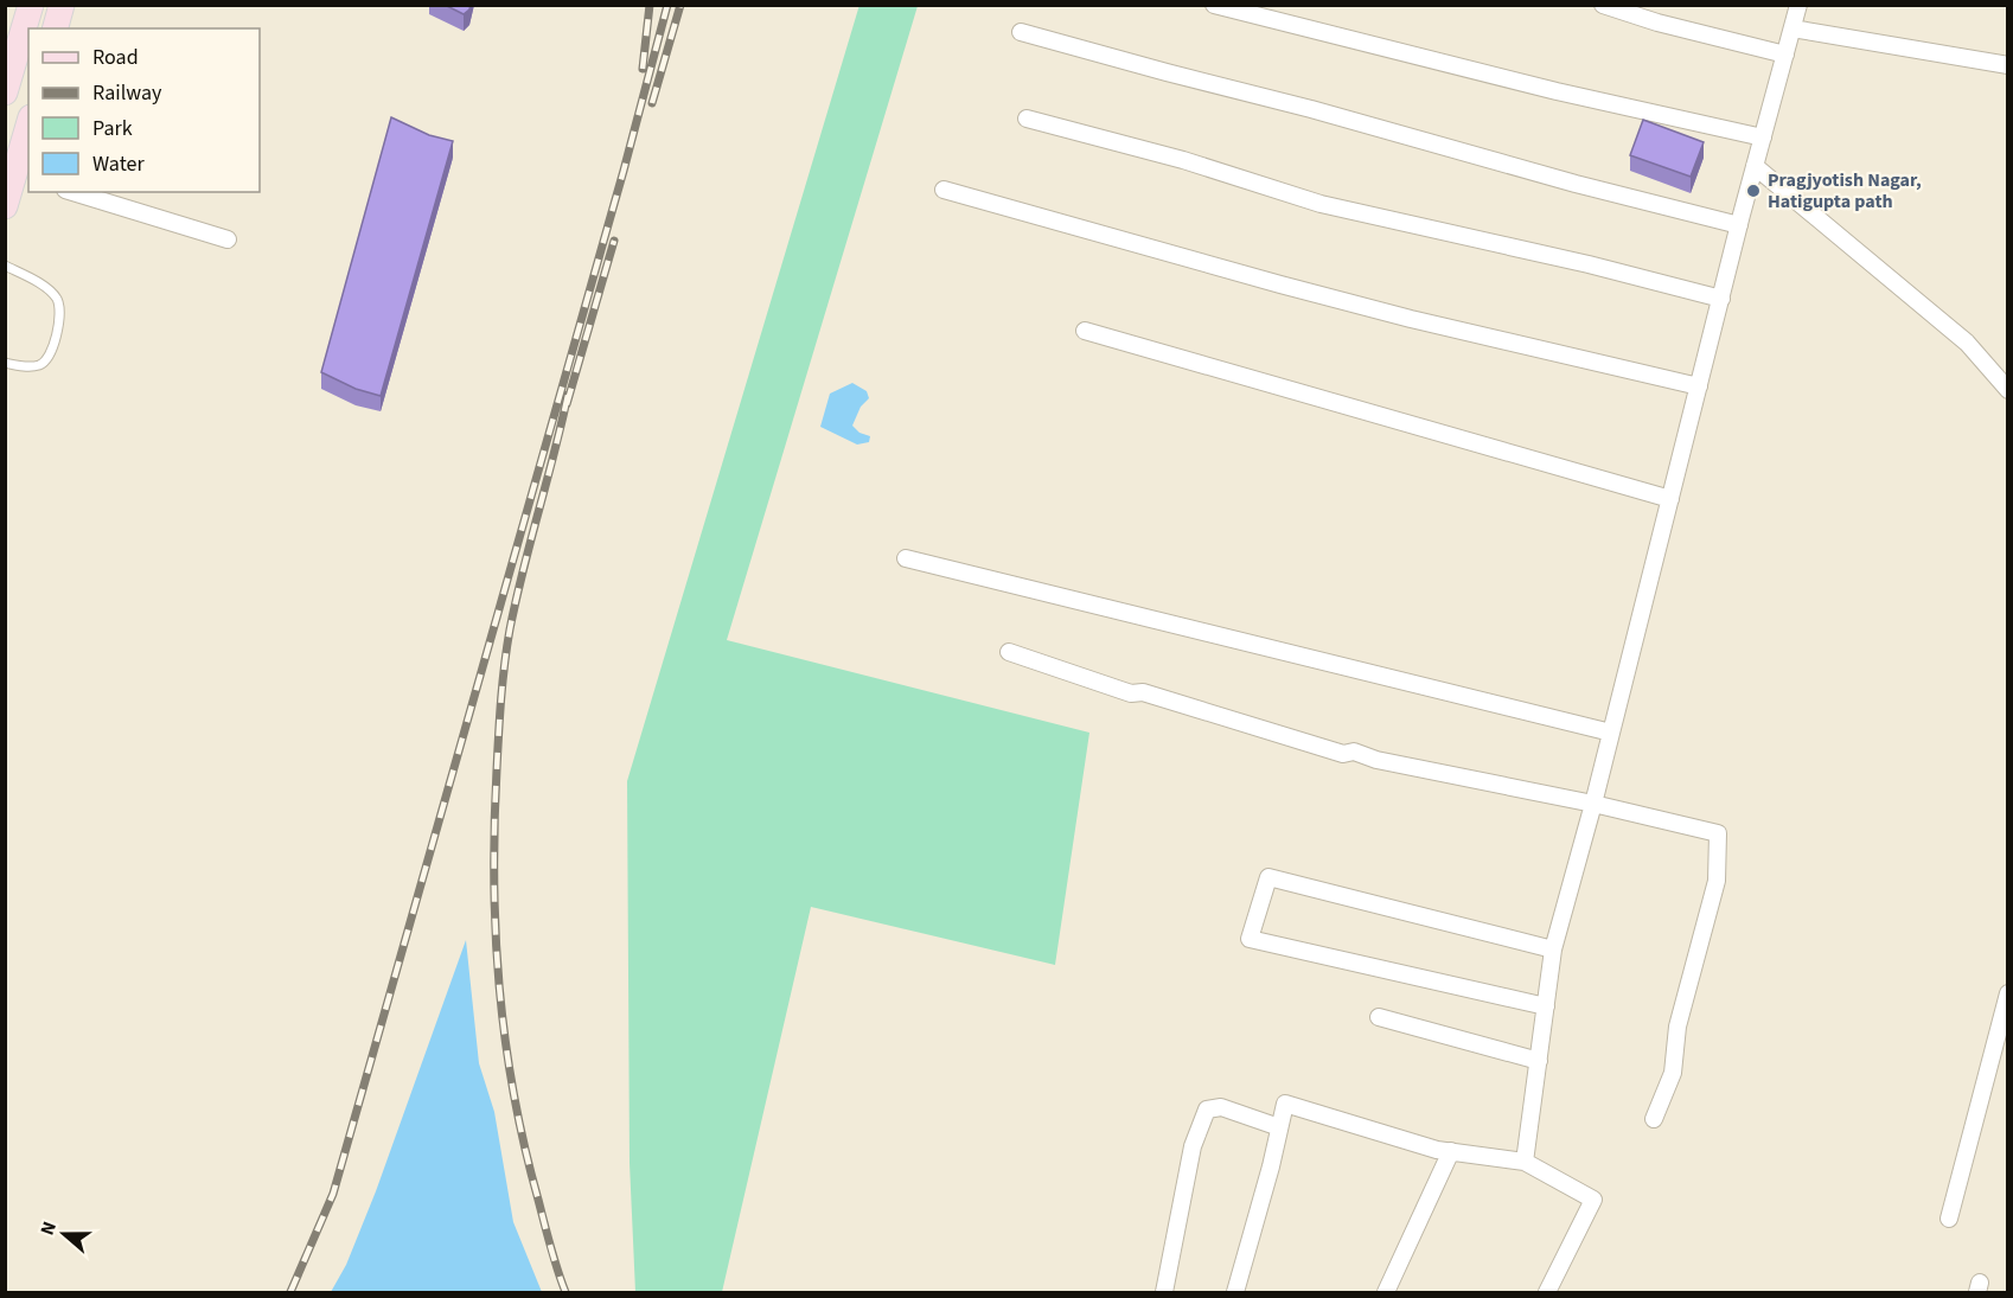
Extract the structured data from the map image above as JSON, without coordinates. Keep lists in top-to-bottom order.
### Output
{
  "places": ["Pragjyotish Nagar, Hatigupta path"],
  "legend": [
    "Road",
    "Railway",
    "Park",
    "Water"
  ],
  "north": "left"
}
